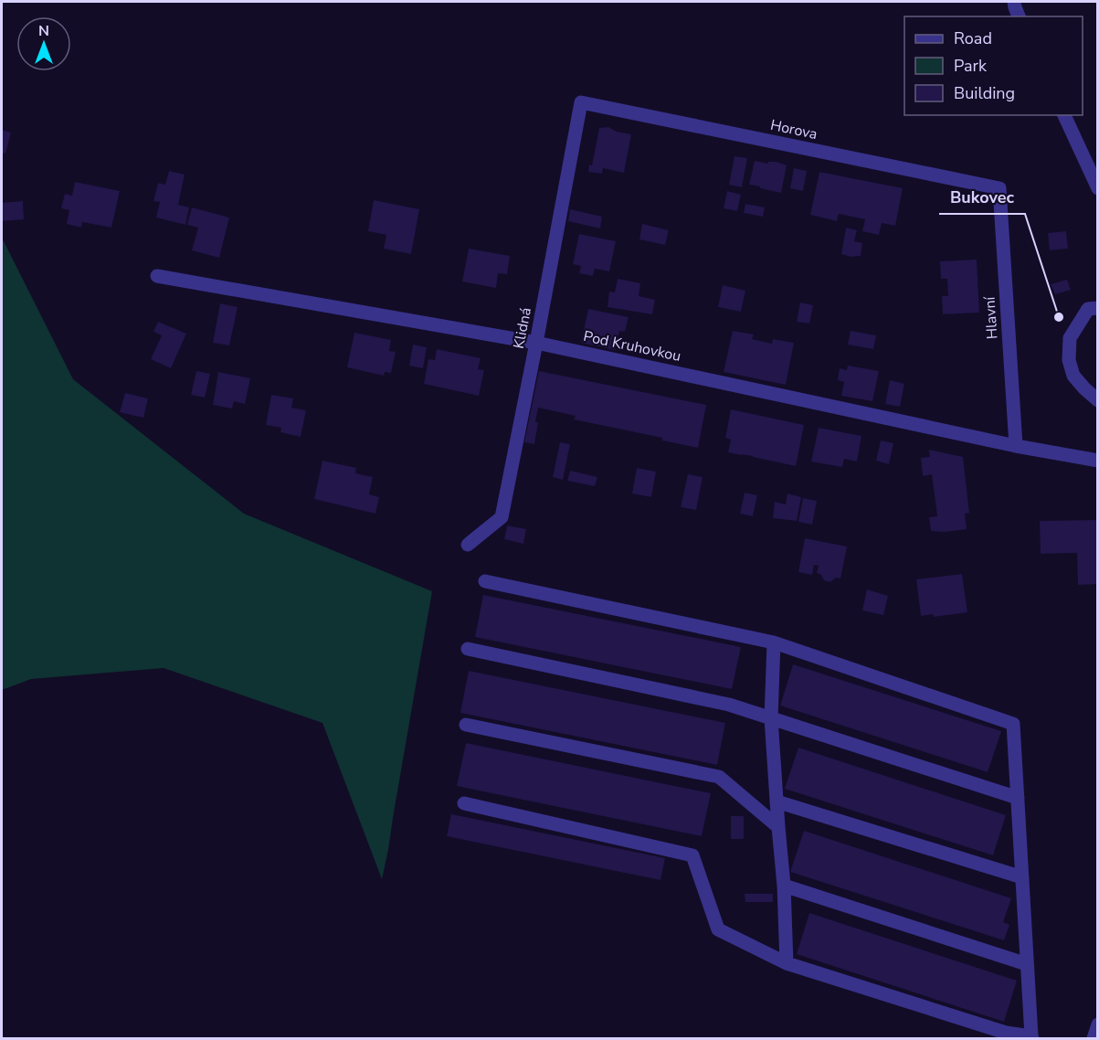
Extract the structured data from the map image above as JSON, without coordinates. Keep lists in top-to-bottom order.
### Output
{
  "streets": {
    "street": [
      "Horova",
      "Hlavní",
      "Klidná",
      "Pod Kruhovkou"
    ]
  },
  "crossings": [
    ["Horova", "Hlavní"],
    ["Horova", "Klidná"],
    ["Hlavní", "Pod Kruhovkou"],
    ["Klidná", "Pod Kruhovkou"]
  ],
  "places": ["Bukovec"],
  "legend": ["Road", "Park", "Building"],
  "north": "top"
}
